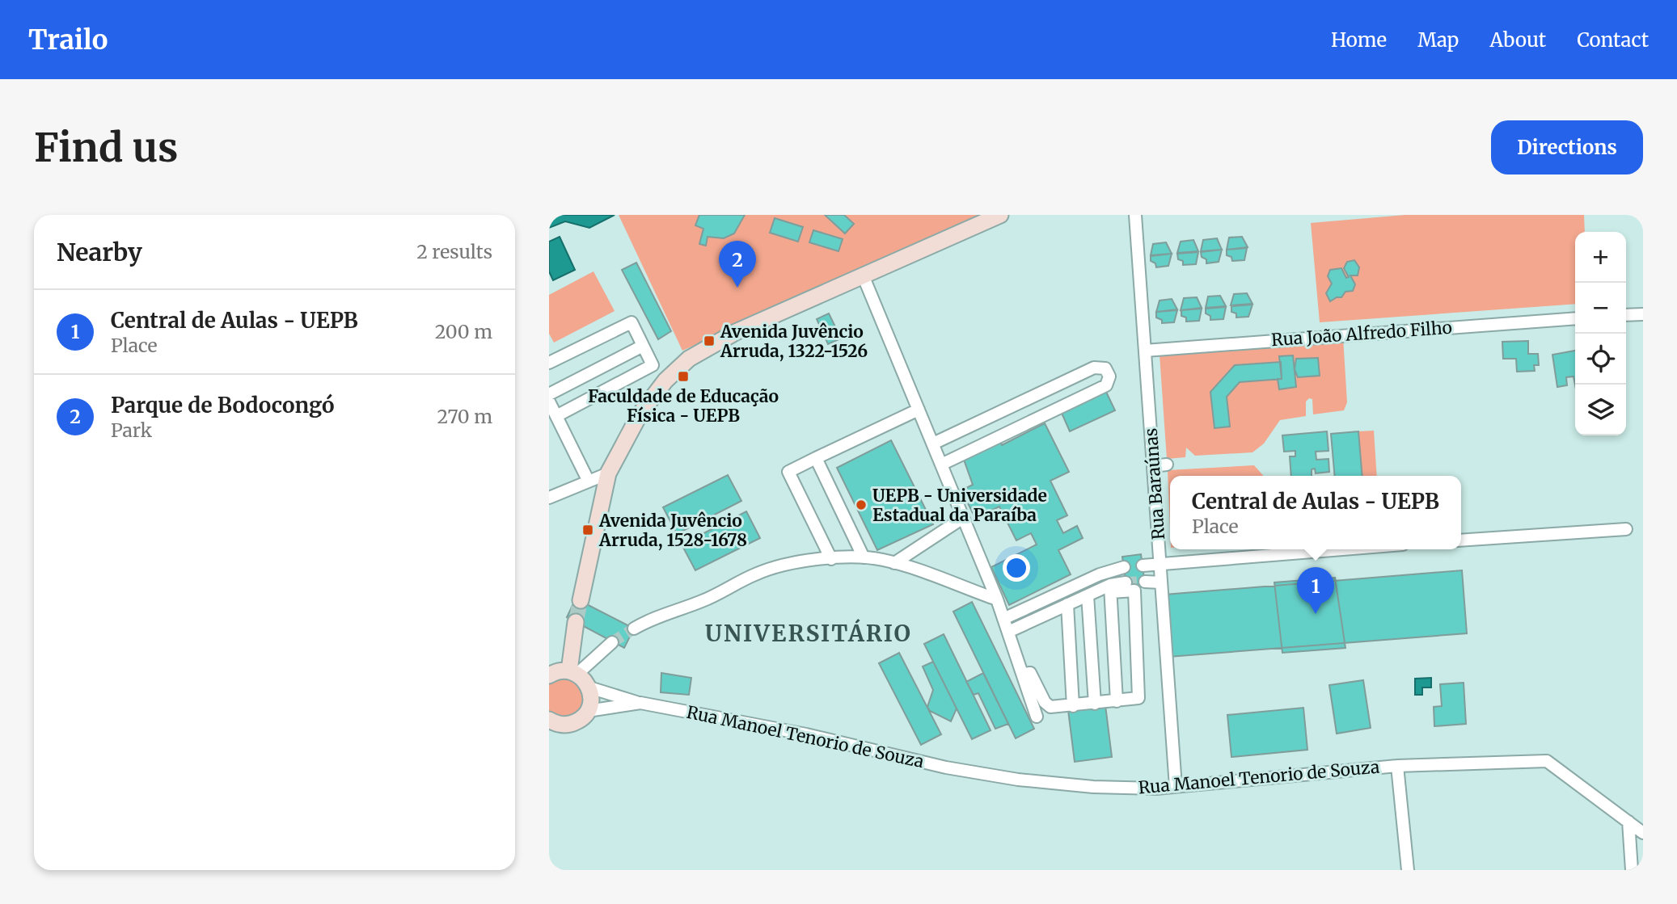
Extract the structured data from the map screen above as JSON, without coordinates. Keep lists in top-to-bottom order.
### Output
{
  "streets": {
    "street": ["Rua João Alfredo Filho", "Rua Baraúnas", "Rua Manoel Tenorio de Souza"]
  },
  "crossings": [
    ["Rua João Alfredo Filho", "Rua Baraúnas"],
    ["Rua Baraúnas", "Rua Manoel Tenorio de Souza"]
  ],
  "districts": ["UNIVERSITÁRIO"],
  "places": {
    "transit": ["Avenida Juvêncio Arruda, 1322-1526", "Faculdade de Educação Física - UEPB", "Avenida Juvêncio Arruda, 1528-1678"],
    "other": ["UEPB - Universidade Estadual da Paraíba"]
  },
  "page": {
    "header": "Trailo",
    "nav": [
      "Home",
      "Map",
      "About",
      "Contact"
    ],
    "buttons": "Directions",
    "title": "Find us",
    "heading": ["Nearby", "2 results"],
    "map_buttons": ["+", "−"],
    "pins": ["2", "1"],
    "list": [
      {
        "mark": "1",
        "name": "Central de Aulas - UEPB",
        "note": "Place",
        "value": "200 m"
      },
      {
        "mark": "2",
        "name": "Parque de Bodocongó",
        "note": "Park",
        "value": "270 m"
      }
    ],
    "popup": ["Central de Aulas - UEPB", "Place"]
  }
}
